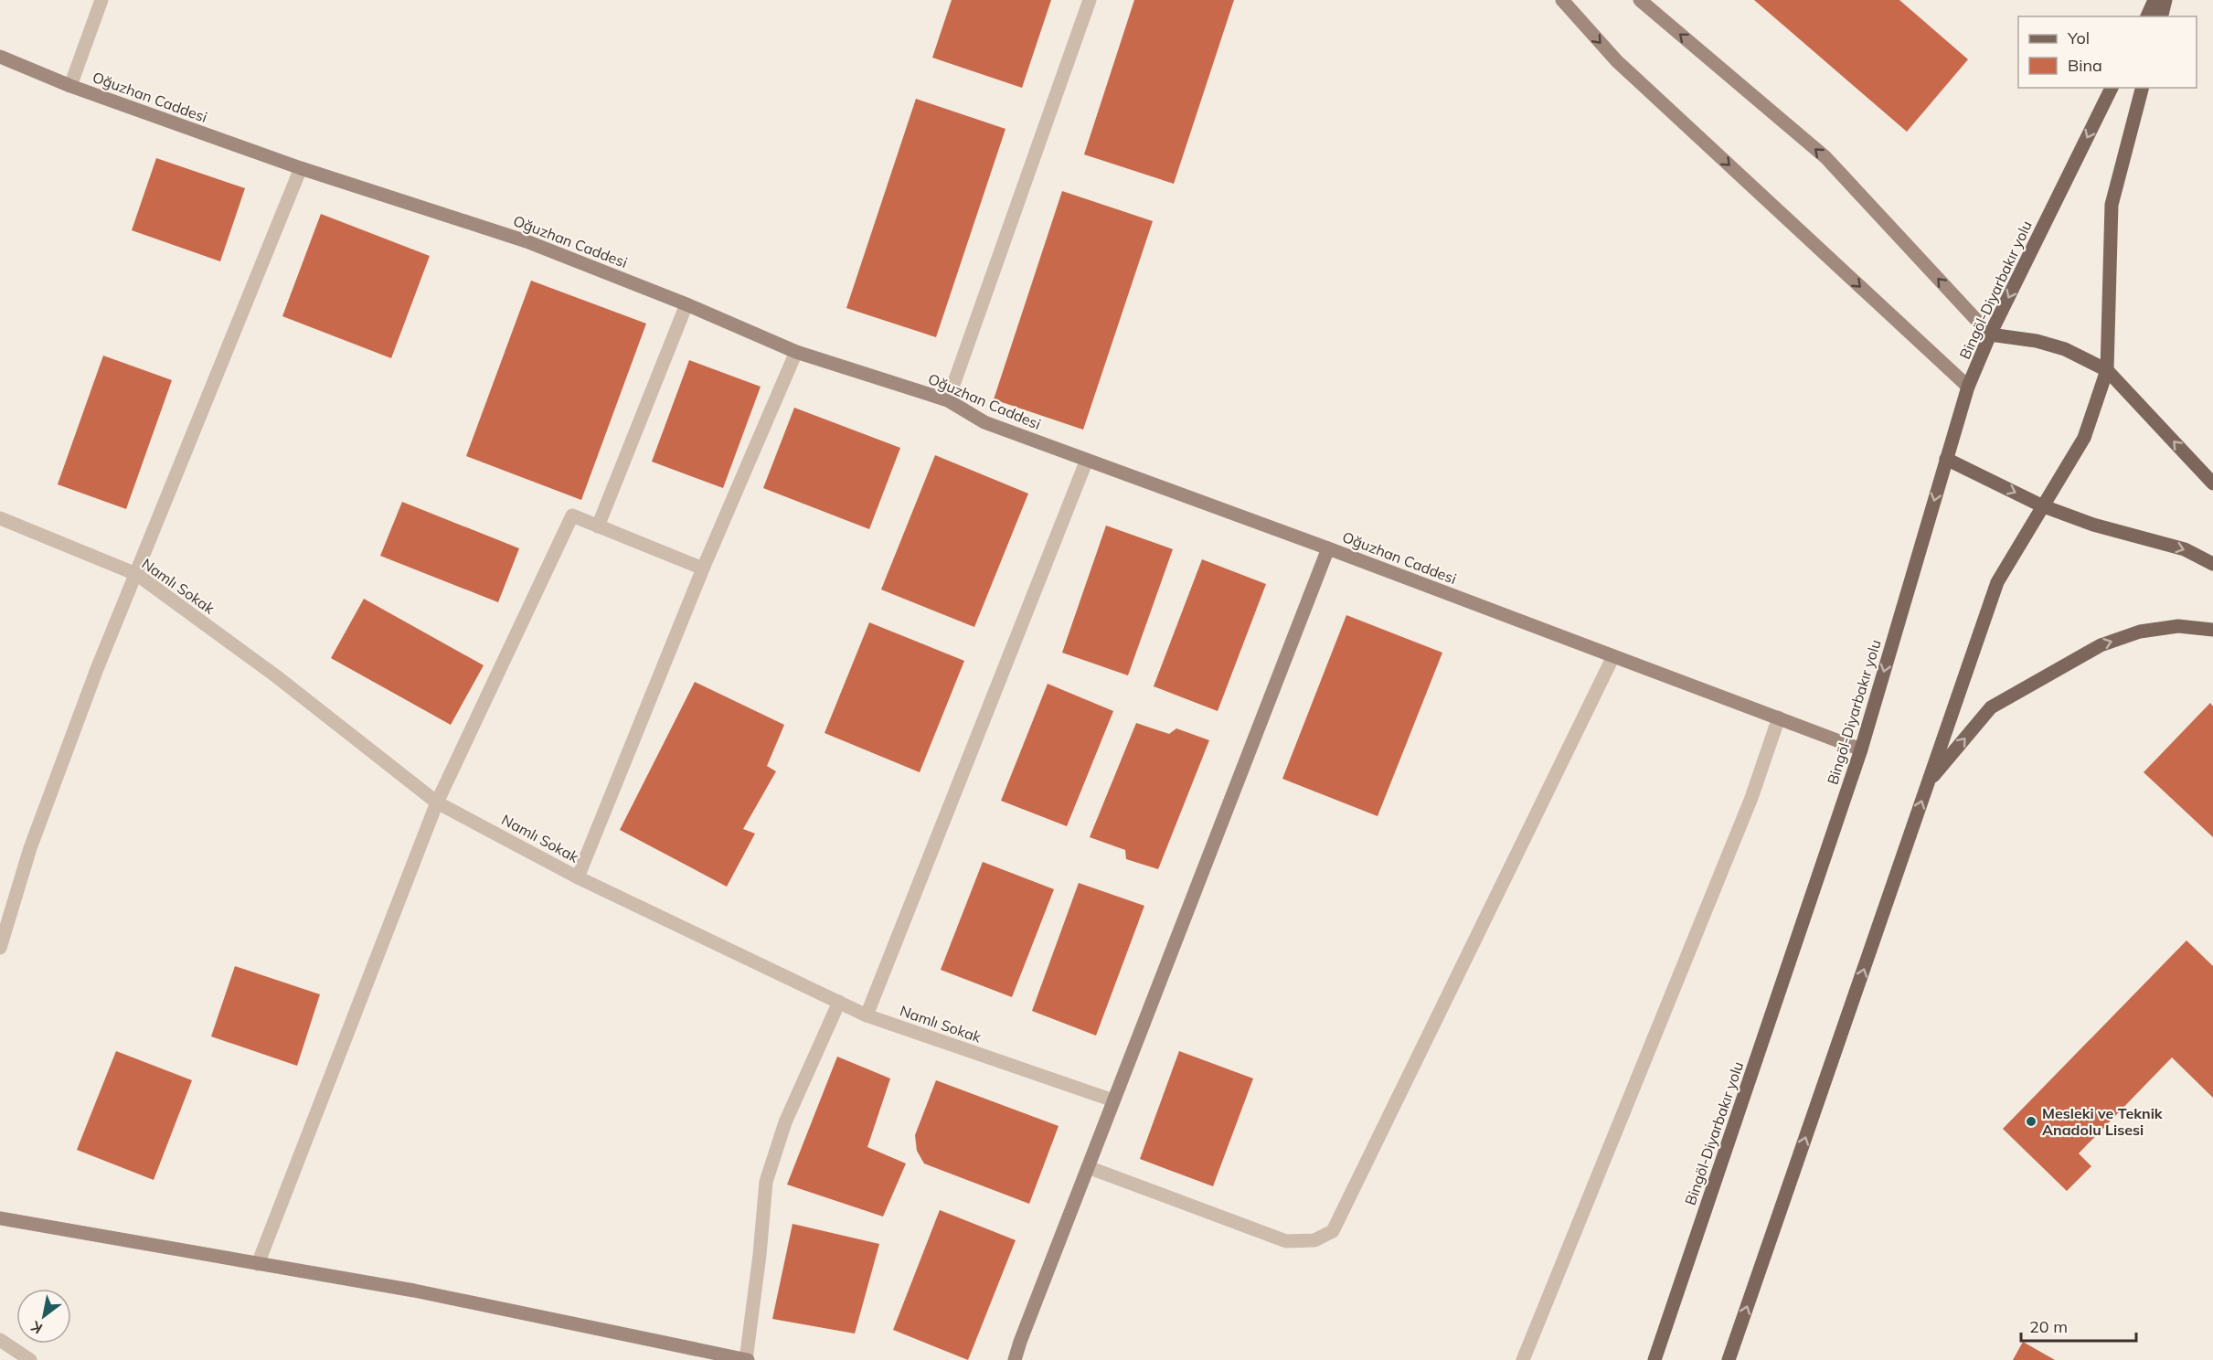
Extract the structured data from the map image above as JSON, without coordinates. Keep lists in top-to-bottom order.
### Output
{
  "streets": {
    "main road": ["Bingöl-Diyarbakır yolu"],
    "street": ["Oğuzhan Caddesi", "Namlı Sokak"]
  },
  "crossings": [
    ["Oğuzhan Caddesi", "Bingöl-Diyarbakır yolu"]
  ],
  "places": ["Mesleki ve Teknik Anadolu Lisesi"],
  "legend": ["Yol", "Bina"],
  "scale_bar": "20 m",
  "north": "bottom left"
}
